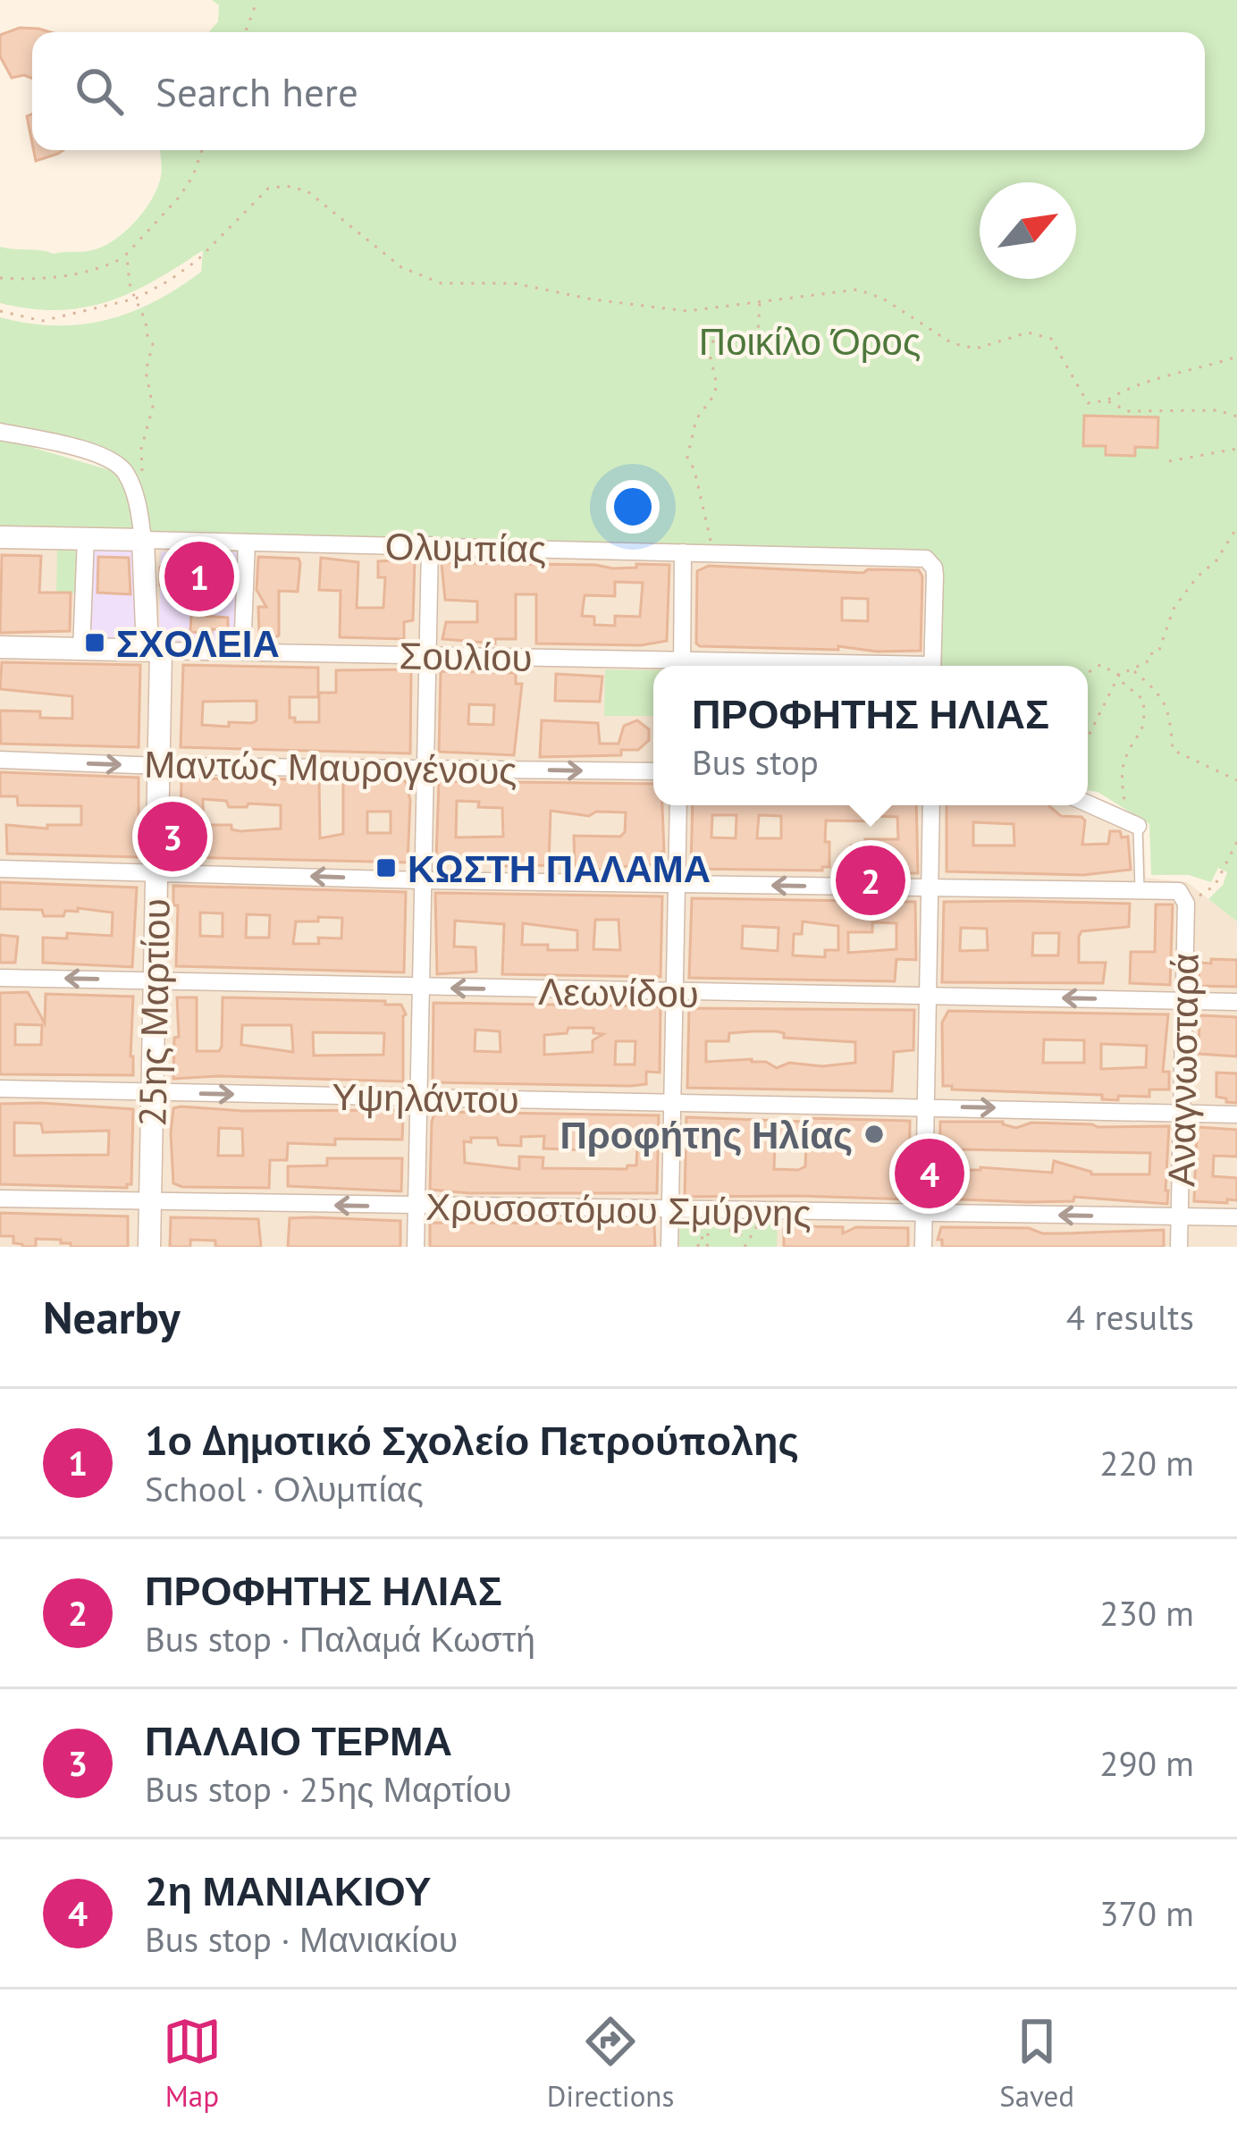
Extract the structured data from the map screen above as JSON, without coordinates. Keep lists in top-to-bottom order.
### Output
{
  "streets": {
    "main road": ["Ολυμπίας", "Σουλίου", "25ης Μαρτίου"],
    "street": [
      "Μαντώς Μαυρογένους",
      "Λεωνίδου",
      "Αναγνωσταρά",
      "Υψηλάντου",
      "Χρυσοστόμου Σμύρνης"
    ]
  },
  "crossings": [
    ["Ολυμπίας", "25ης Μαρτίου"],
    ["Σουλίου", "25ης Μαρτίου"],
    ["Μαντώς Μαυρογένους", "25ης Μαρτίου"],
    ["Λεωνίδου", "25ης Μαρτίου"],
    ["Λεωνίδου", "Αναγνωσταρά"],
    ["25ης Μαρτίου", "Υψηλάντου"],
    ["25ης Μαρτίου", "Χρυσοστόμου Σμύρνης"],
    ["Αναγνωσταρά", "Υψηλάντου"],
    ["Αναγνωσταρά", "Χρυσοστόμου Σμύρνης"]
  ],
  "one_way": ["Υψηλάντου", "Χρυσοστόμου Σμύρνης"],
  "parks": ["Ποικίλο Όρος"],
  "places": {
    "transit": ["ΣΧΟΛΕΙΑ", "ΚΩΣΤΗ ΠΑΛΑΜΑ"],
    "other": ["Προφήτης Ηλίας"]
  },
  "north": "top right",
  "page": {
    "search": "Search here",
    "pins": [
      "1",
      "3",
      "2",
      "4"
    ],
    "popup": ["ΠΡΟΦΗΤΗΣ ΗΛΙΑΣ", "Bus stop"],
    "heading": ["Nearby", "4 results"],
    "list": [
      {
        "mark": "1",
        "name": "1ο Δημοτικό Σχολείο Πετρούπολης",
        "note": "School · Ολυμπίας",
        "value": "220 m"
      },
      {
        "mark": "2",
        "name": "ΠΡΟΦΗΤΗΣ ΗΛΙΑΣ",
        "note": "Bus stop · Παλαμά Κωστή",
        "value": "230 m"
      },
      {
        "mark": "3",
        "name": "ΠΑΛΑΙΟ ΤΕΡΜΑ",
        "note": "Bus stop · 25ης Μαρτίου",
        "value": "290 m"
      },
      {
        "mark": "4",
        "name": "2η ΜΑΝΙΑΚΙΟΥ",
        "note": "Bus stop · Μανιακίου",
        "value": "370 m"
      }
    ],
    "nav": ["Map", "Directions", "Saved"]
  }
}
